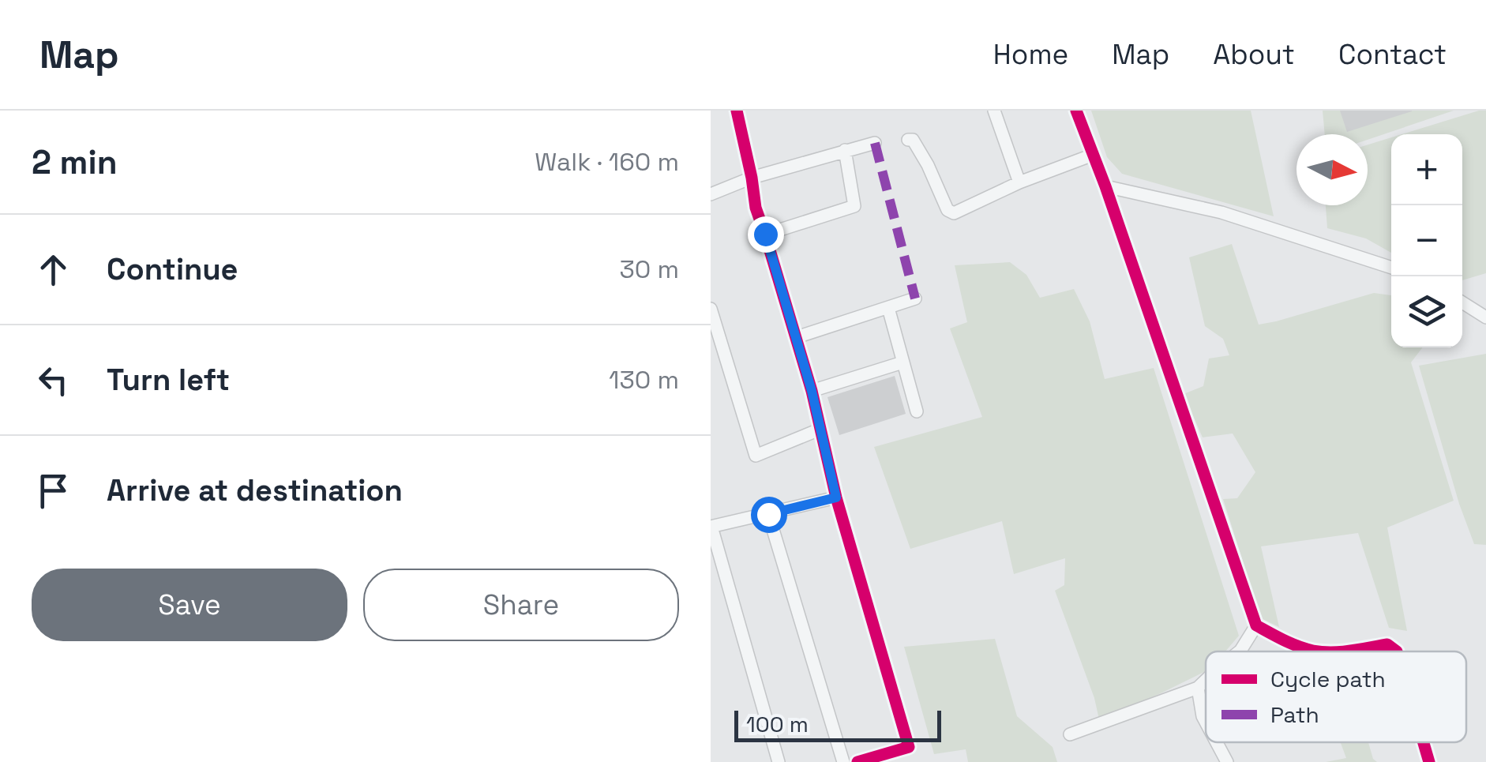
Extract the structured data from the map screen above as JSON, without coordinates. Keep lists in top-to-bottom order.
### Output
{
  "legend": ["Cycle path", "Path"],
  "scale_bar": "100 m",
  "north": "right",
  "page": {
    "header": "Map",
    "nav": [
      "Home",
      "Map",
      "About",
      "Contact"
    ],
    "heading": ["2 min", "Walk · 160 m"],
    "map_buttons": ["+", "−"],
    "list": [
      ["Continue", "30 m"],
      ["Turn left", "130 m"],
      "Arrive at destination"
    ],
    "buttons": ["Save", "Share"],
    "scale": "100 m"
  }
}
